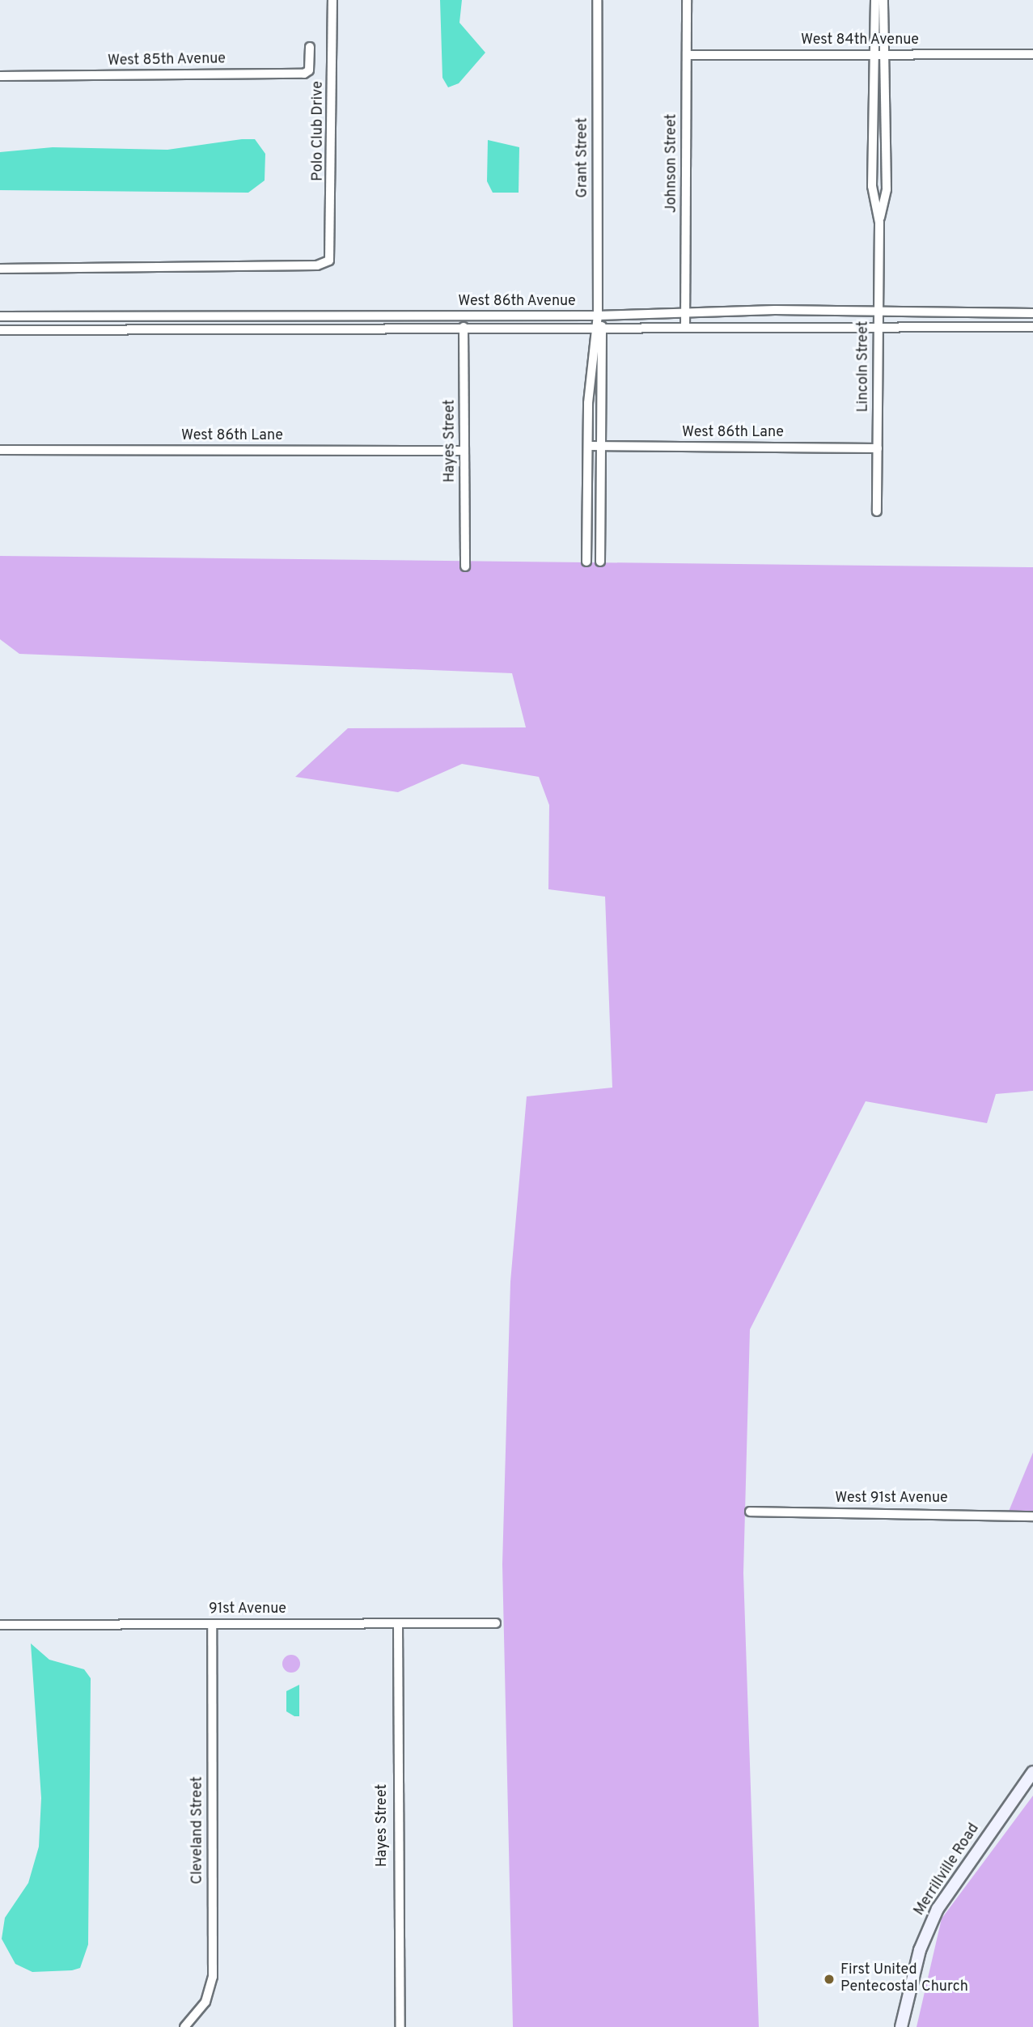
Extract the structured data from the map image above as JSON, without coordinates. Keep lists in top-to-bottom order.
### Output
{
  "streets": {
    "street": [
      "West 84th Avenue",
      "West 85th Avenue",
      "Polo Club Drive",
      "Grant Street",
      "Johnson Street",
      "West 86th Avenue",
      "Lincoln Street",
      "West 86th Lane",
      "Hayes Street",
      "West 91st Avenue",
      "91st Avenue",
      "Cleveland Street",
      "Merrillville Road"
    ]
  },
  "crossings": [
    ["West 84th Avenue", "Johnson Street"],
    ["West 84th Avenue", "Lincoln Street"],
    ["Grant Street", "West 86th Avenue"],
    ["Grant Street", "West 86th Lane"],
    ["Johnson Street", "West 86th Avenue"],
    ["West 86th Avenue", "Lincoln Street"],
    ["West 86th Avenue", "Hayes Street"],
    ["Lincoln Street", "West 86th Lane"],
    ["West 86th Lane", "Hayes Street"],
    ["Hayes Street", "91st Avenue"],
    ["91st Avenue", "Cleveland Street"]
  ],
  "places": ["First United Pentecostal Church"]
}
